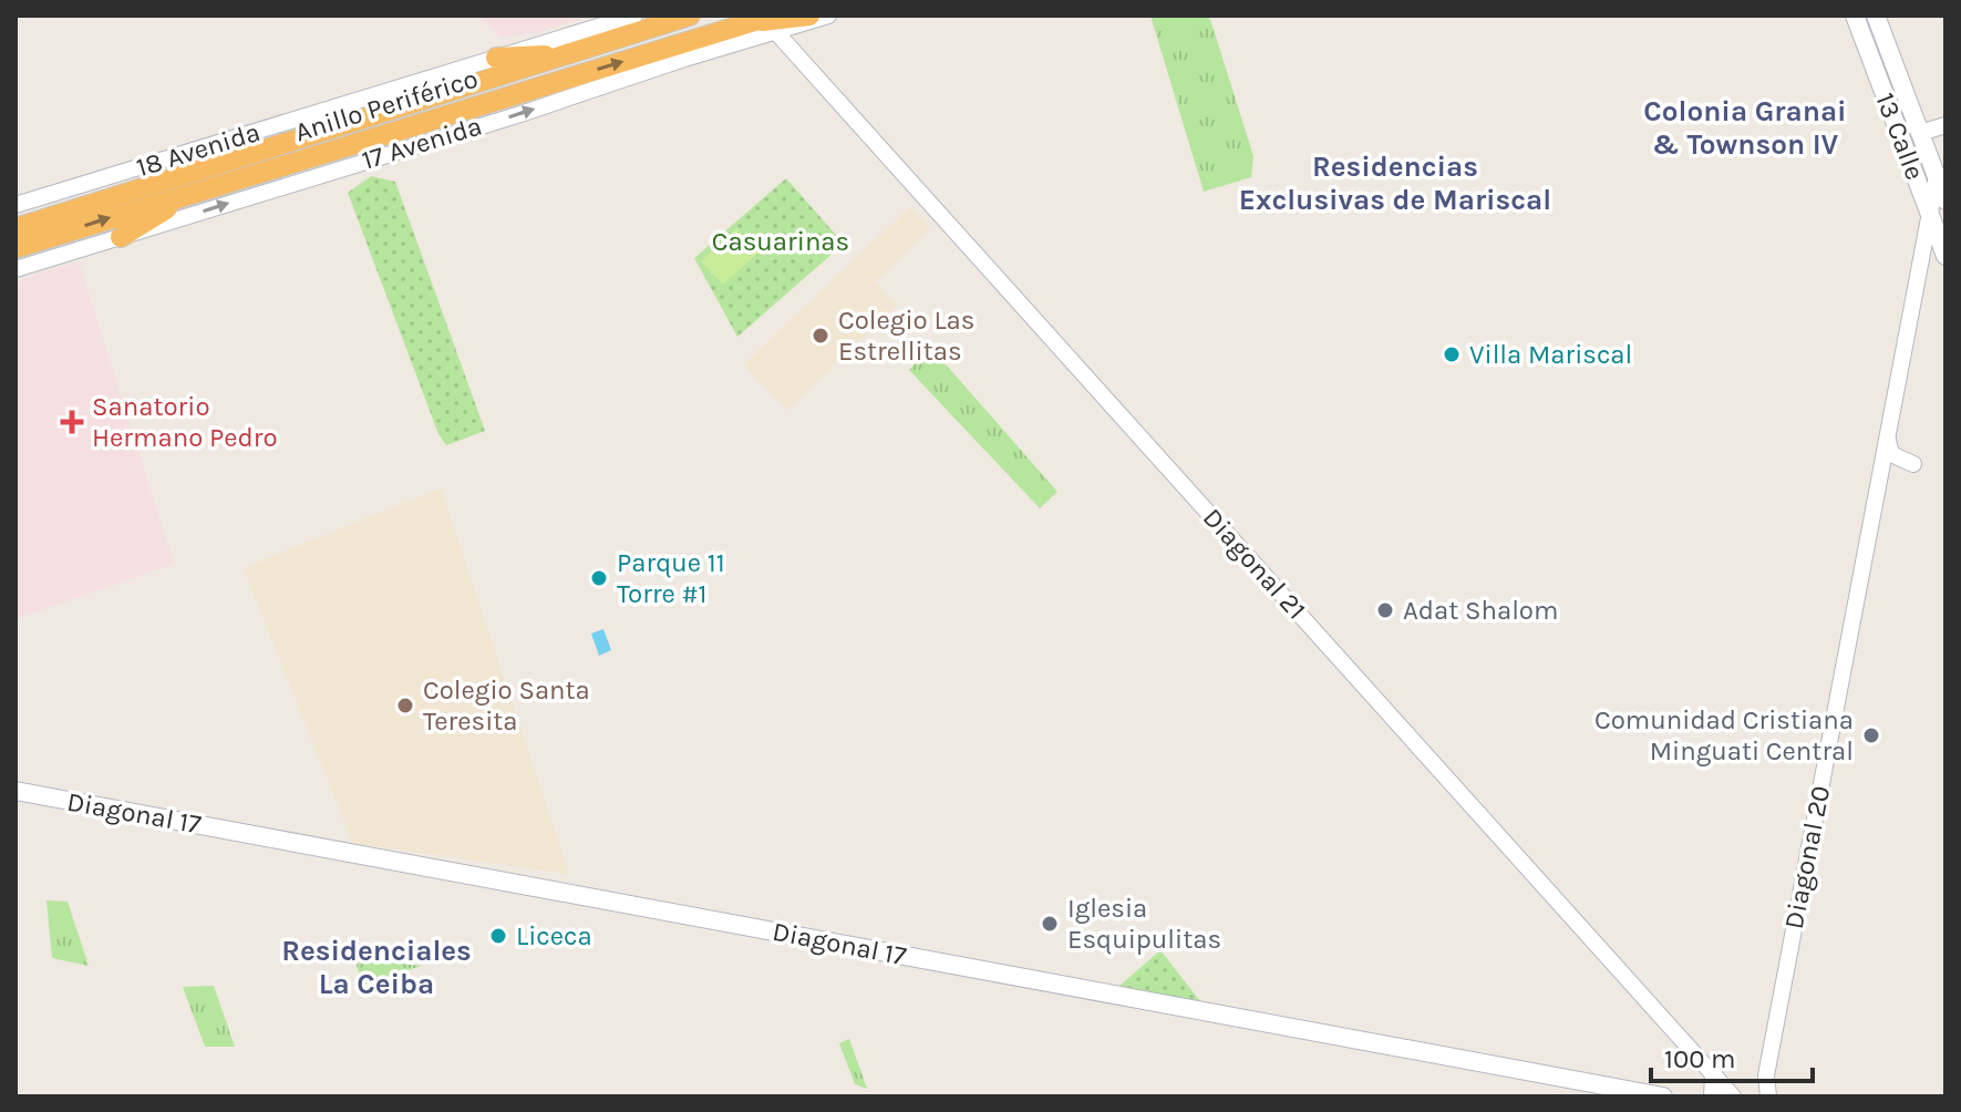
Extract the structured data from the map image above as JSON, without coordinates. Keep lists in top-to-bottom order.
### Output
{
  "streets": {
    "highway": ["Anillo Periférico"],
    "main road": ["13 Calle", "Diagonal 17"],
    "street": [
      "17 Avenida",
      "18 Avenida",
      "Diagonal 21",
      "Diagonal 20"
    ]
  },
  "crossings": [
    ["Anillo Periférico", "17 Avenida"],
    ["Anillo Periférico", "Diagonal 21"],
    ["13 Calle", "Diagonal 20"],
    ["17 Avenida", "Diagonal 21"]
  ],
  "one_way": ["17 Avenida"],
  "districts": ["Colonia Granai & Townson IV", "Residencias Exclusivas de Mariscal", "Residenciales La Ceiba"],
  "parks": ["Casuarinas"],
  "places": {
    "other": [
      "Colegio Las Estrellitas",
      "Villa Mariscal",
      "Parque 11 Torre #1",
      "Adat Shalom",
      "Colegio Santa Teresita",
      "Comunidad Cristiana Minguati Central",
      "Iglesia Esquipulitas",
      "Liceca"
    ],
    "health": ["Sanatorio Hermano Pedro"]
  },
  "scale_bar": "100 m"
}
